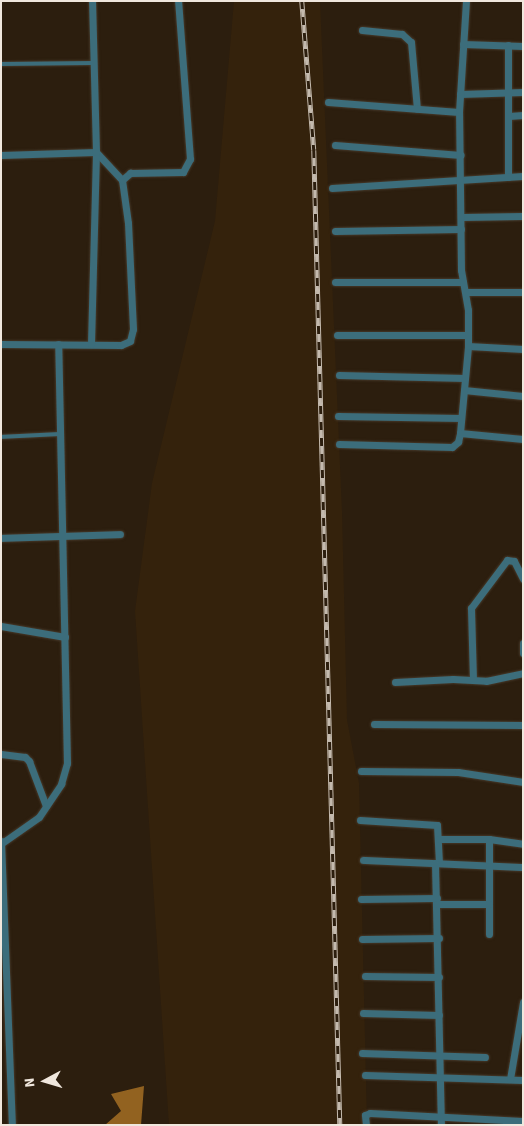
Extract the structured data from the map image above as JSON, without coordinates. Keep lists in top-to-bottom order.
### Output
{
  "north": "left"
}
